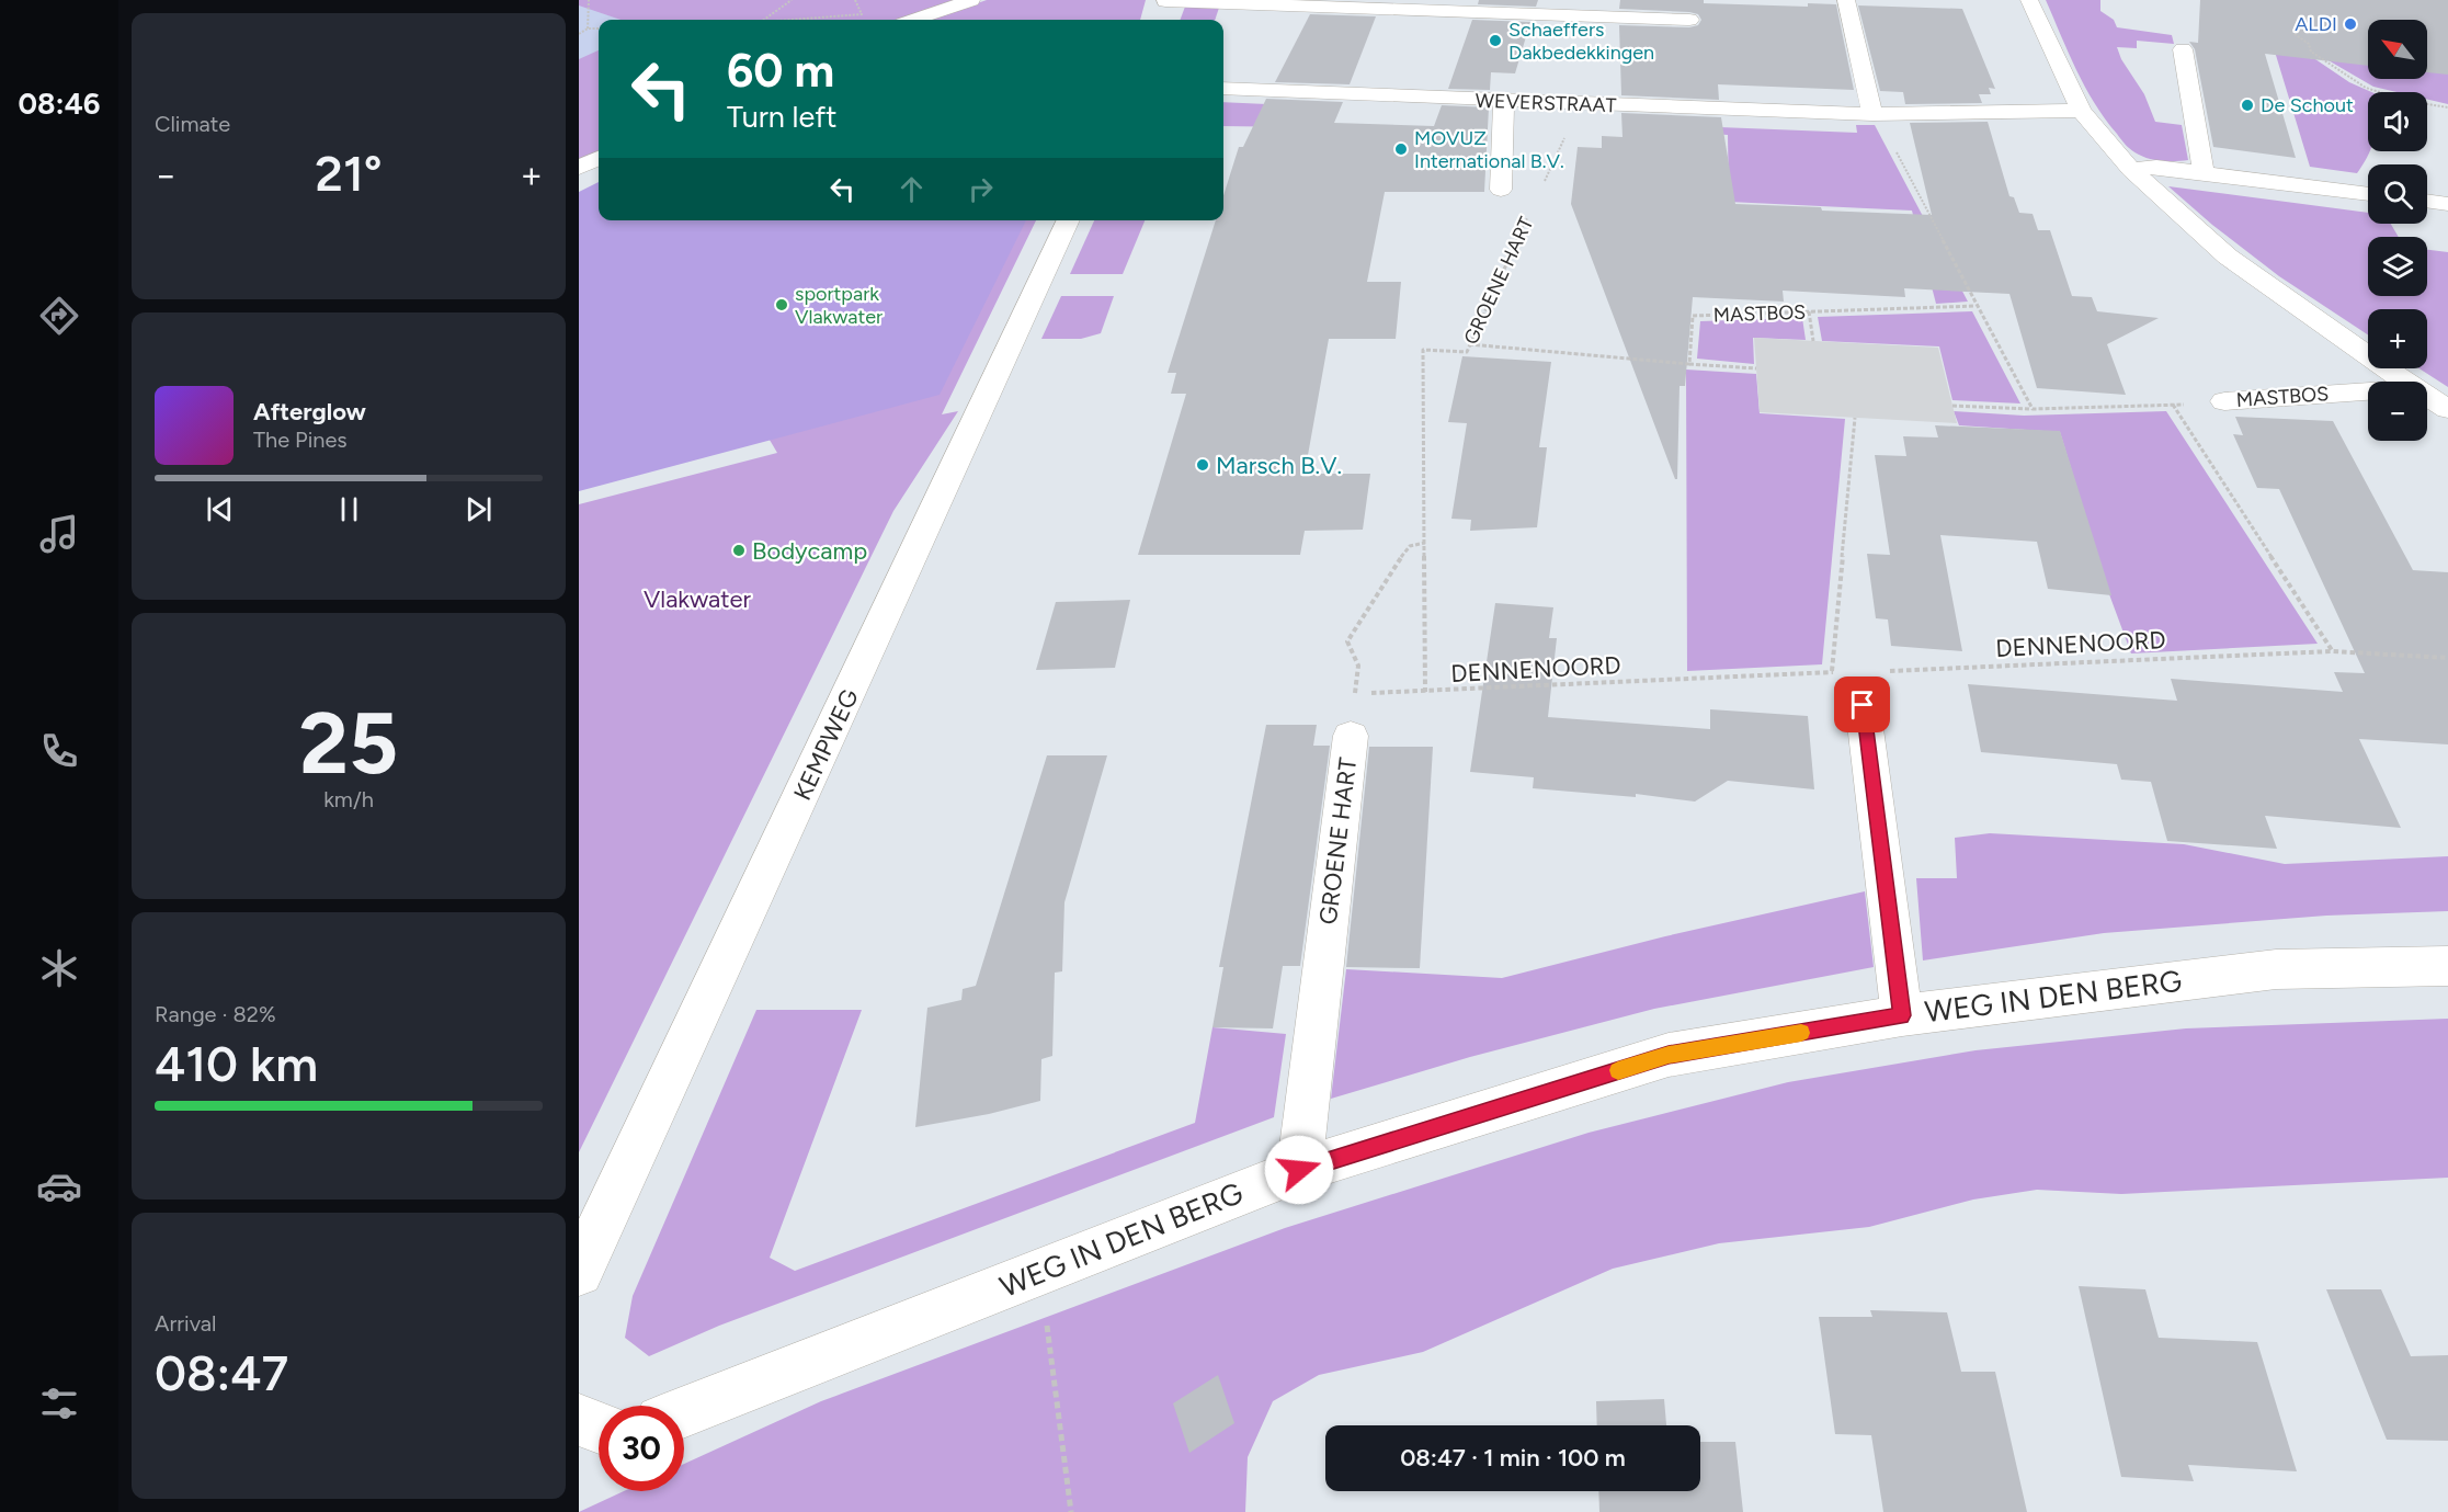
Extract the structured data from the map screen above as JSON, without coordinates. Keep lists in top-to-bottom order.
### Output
{
  "streets": {
    "street": [
      "WEVERSTRAAT",
      "GROENE HART",
      "MASTBOS",
      "KEMPWEG",
      "WEG IN DEN BERG"
    ],
    "path": ["DENNENOORD"]
  },
  "crossings": [
    ["GROENE HART", "DENNENOORD"],
    ["GROENE HART", "WEG IN DEN BERG"]
  ],
  "parks": ["Vlakwater"],
  "places": [
    "ALDI",
    "Schaeffers Dakbedekkingen",
    "De Schout",
    "MOVUZ International B.V.",
    "sportpark Vlakwater",
    "Marsch B.V.",
    "Bodycamp"
  ],
  "north": "top left",
  "page": {
    "tabs": "08:46",
    "tile": [
      "Climate",
      ["25", "km/h"],
      ["Range · 82%", "410 km"],
      ["Arrival", "08:47"]
    ],
    "map_buttons": ["+", "−"],
    "turn": ["60 m", "Turn left"],
    "heat": ["−", "21°", "+"],
    "song": ["Afterglow", "The Pines"],
    "limit": "30",
    "trip": "08:47 · 1 min · 100 m"
  }
}
